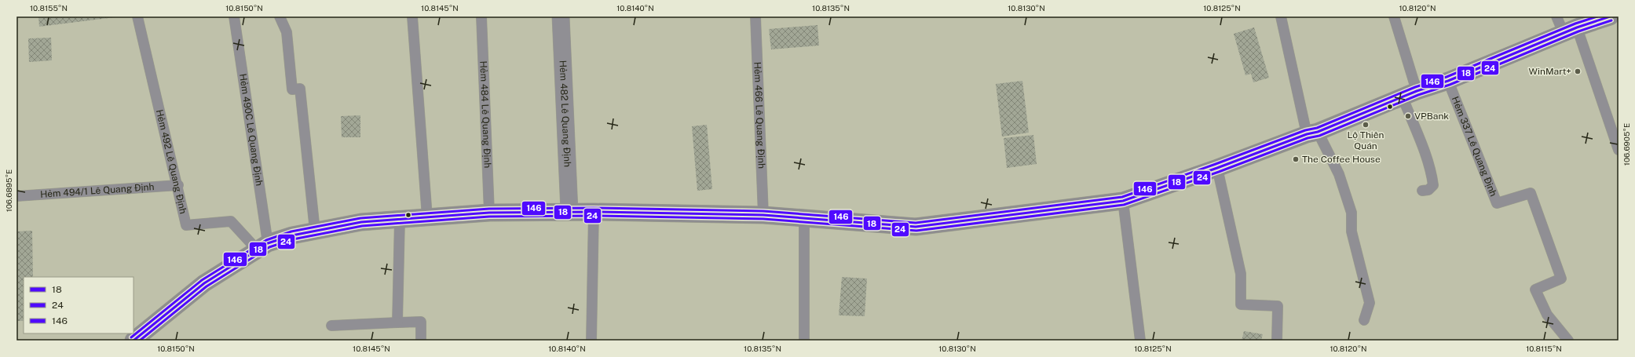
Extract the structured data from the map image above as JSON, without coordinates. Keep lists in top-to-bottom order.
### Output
{
  "streets": {
    "street": ["Hẻm 482 Lê Quang Định"],
    "lane": [
      "Hẻm 484 Lê Quang Định",
      "Hẻm 466 Lê Quang Định",
      "Hẻm 490C Lê Quang Định",
      "Hẻm 337 Lê Quang Định",
      "Hẻm 492 Lê Quang Định",
      "Hẻm 494/1 Lê Quang Định"
    ]
  },
  "crossings": [
    ["Hẻm 490C Lê Quang Định", "Hẻm 492 Lê Quang Định"],
    ["Hẻm 492 Lê Quang Định", "Hẻm 494/1 Lê Quang Định"]
  ],
  "places": [
    "WinMart+",
    "VPBank",
    "Lộ Thiên Quán",
    "The Coffee House"
  ],
  "lines": ["transit line 18", "transit line 146", "transit line 24"],
  "legend": ["18", "24", "146"],
  "coordinates": [
    "10.8155°N",
    "10.8150°N",
    "10.8145°N",
    "10.8140°N",
    "10.8135°N",
    "10.8130°N",
    "10.8125°N",
    "10.8120°N",
    "106.6905°E",
    "106.6895°E",
    "10.8115°N"
  ]
}
